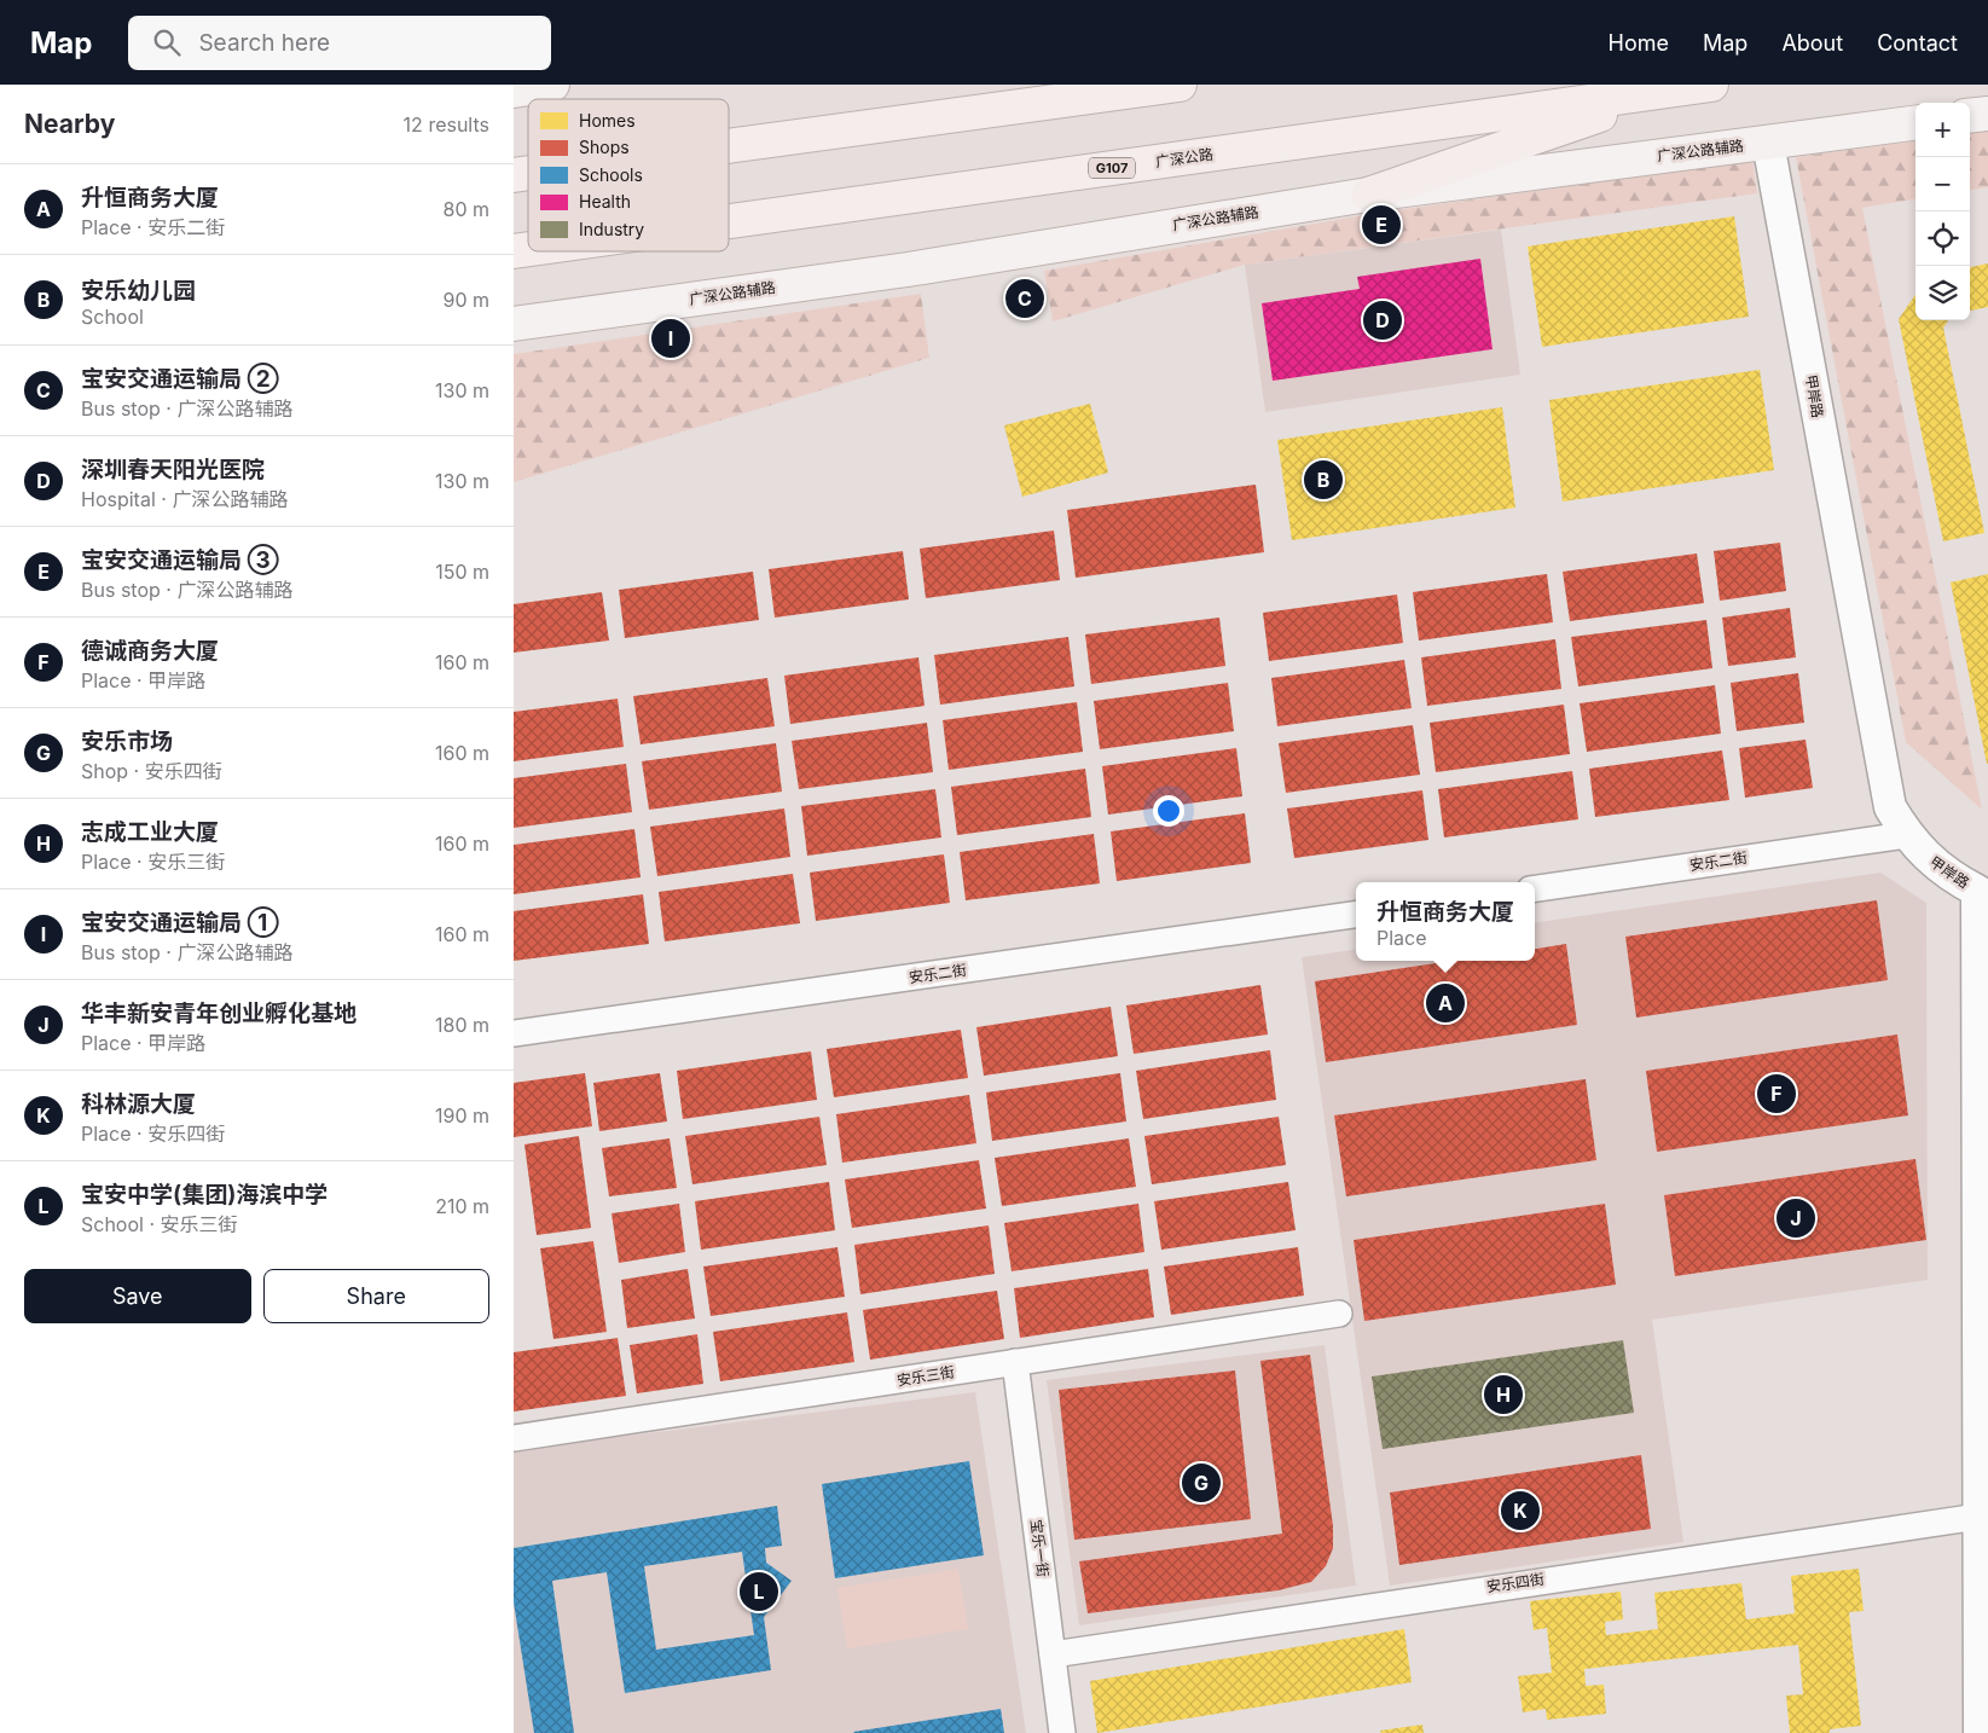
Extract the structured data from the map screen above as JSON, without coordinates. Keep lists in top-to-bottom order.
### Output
{
  "streets": {
    "highway": ["广深公路", "G107"],
    "main road": ["广深公路辅路"],
    "street": [
      "甲岸路",
      "安乐二街",
      "安乐三街",
      "宝乐一街",
      "安乐四街"
    ]
  },
  "crossings": [
    ["广深公路辅路", "甲岸路"],
    ["甲岸路", "安乐二街"],
    ["甲岸路", "安乐四街"],
    ["安乐三街", "宝乐一街"],
    ["宝乐一街", "安乐四街"]
  ],
  "legend": [
    "Homes",
    "Shops",
    "Schools",
    "Health",
    "Industry"
  ],
  "page": {
    "header": "Map",
    "search": "Search here",
    "nav": [
      "Home",
      "Map",
      "About",
      "Contact"
    ],
    "heading": ["Nearby", "12 results"],
    "map_buttons": ["+", "−"],
    "list": [
      {
        "mark": "A",
        "name": "升恒商务大厦",
        "note": "Place · 安乐二街",
        "value": "80 m"
      },
      {
        "mark": "B",
        "name": "安乐幼儿园",
        "note": "School",
        "value": "90 m"
      },
      {
        "mark": "C",
        "name": "宝安交通运输局 ②",
        "note": "Bus stop · 广深公路辅路",
        "value": "130 m"
      },
      {
        "mark": "D",
        "name": "深圳春天阳光医院",
        "note": "Hospital · 广深公路辅路",
        "value": "130 m"
      },
      {
        "mark": "E",
        "name": "宝安交通运输局 ③",
        "note": "Bus stop · 广深公路辅路",
        "value": "150 m"
      },
      {
        "mark": "F",
        "name": "德诚商务大厦",
        "note": "Place · 甲岸路",
        "value": "160 m"
      },
      {
        "mark": "G",
        "name": "安乐市场",
        "note": "Shop · 安乐四街",
        "value": "160 m"
      },
      {
        "mark": "H",
        "name": "志成工业大厦",
        "note": "Place · 安乐三街",
        "value": "160 m"
      },
      {
        "mark": "I",
        "name": "宝安交通运输局 ①",
        "note": "Bus stop · 广深公路辅路",
        "value": "160 m"
      },
      {
        "mark": "J",
        "name": "华丰新安青年创业孵化基地",
        "note": "Place · 甲岸路",
        "value": "180 m"
      },
      {
        "mark": "K",
        "name": "科林源大厦",
        "note": "Place · 安乐四街",
        "value": "190 m"
      },
      {
        "mark": "L",
        "name": "宝安中学(集团)海滨中学",
        "note": "School · 安乐三街",
        "value": "210 m"
      }
    ],
    "pins": [
      "E",
      "C",
      "D",
      "I",
      "B",
      "A",
      "F",
      "J",
      "H",
      "G",
      "K",
      "L"
    ],
    "popup": ["升恒商务大厦", "Place"],
    "buttons": ["Save", "Share"]
  }
}
